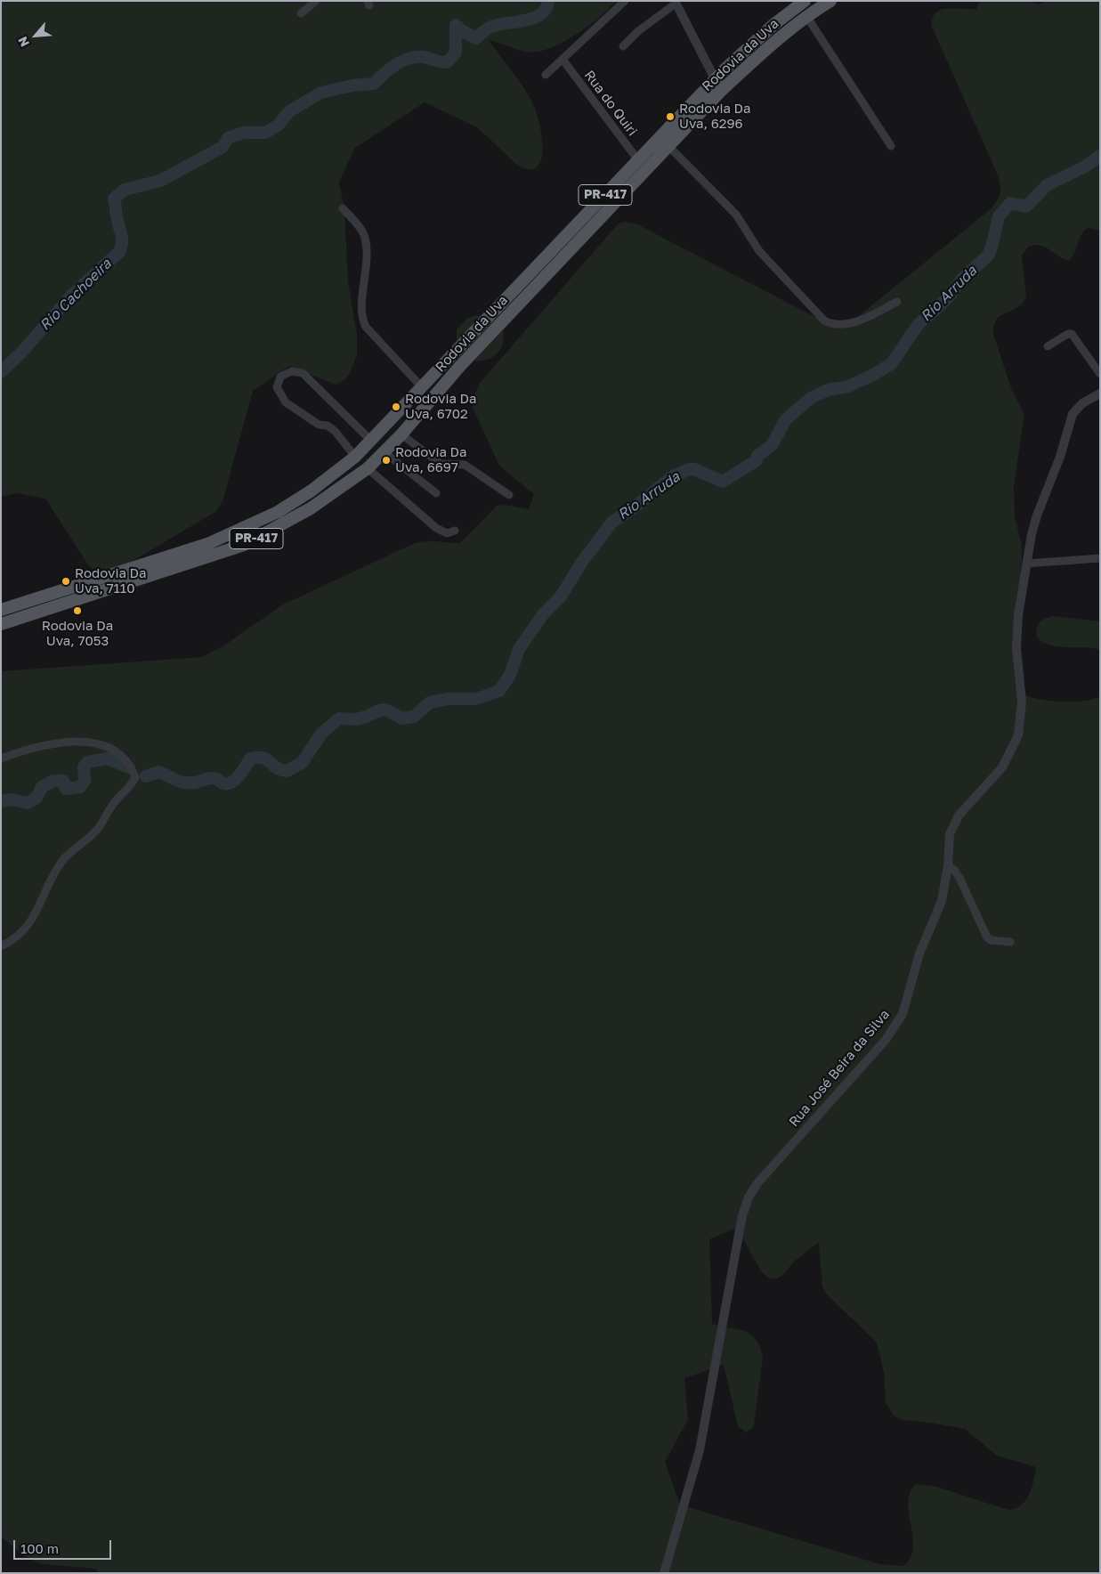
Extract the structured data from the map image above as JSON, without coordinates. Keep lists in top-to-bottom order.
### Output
{
  "streets": {
    "main road": ["Rodovia da Uva", "PR-417"],
    "street": ["Rua do Quiri", "Rua José Beira da Silva"]
  },
  "crossings": [
    ["Rodovia da Uva", "Rua do Quiri"]
  ],
  "water": ["Rio Arruda", "Rio Cachoeira"],
  "places": [
    "Rodovia Da Uva, 6296",
    "Rodovia Da Uva, 6702",
    "Rodovia Da Uva, 6697",
    "Rodovia Da Uva, 7110",
    "Rodovia Da Uva, 7053"
  ],
  "scale_bar": "100 m",
  "north": "bottom left"
}
